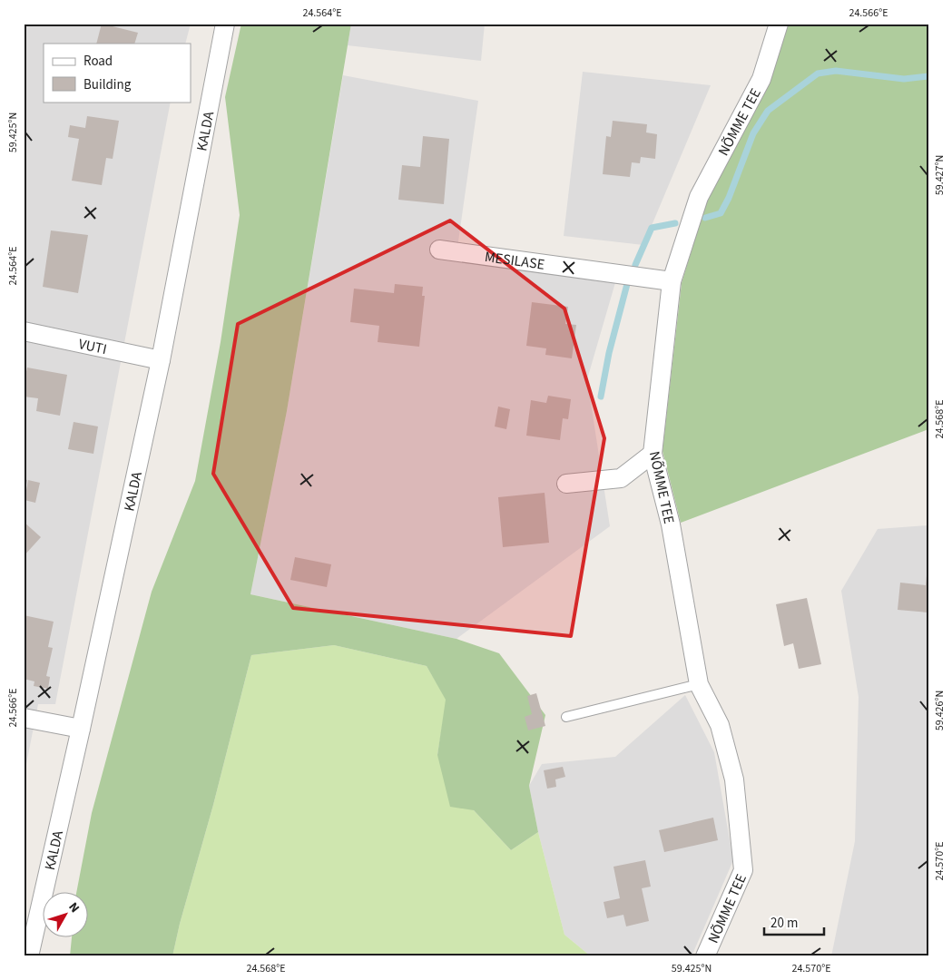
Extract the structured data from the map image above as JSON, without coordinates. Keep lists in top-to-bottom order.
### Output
{
  "streets": {
    "street": [
      "NÕMME TEE",
      "KALDA",
      "MESILASE",
      "VUTI"
    ]
  },
  "crossings": [
    ["NÕMME TEE", "MESILASE"],
    ["KALDA", "VUTI"]
  ],
  "legend": ["Road", "Building"],
  "scale_bar": "20 m",
  "north": "top right",
  "coordinates": [
    "24.564°E",
    "24.566°E",
    "59.425°N",
    "59.427°N",
    "24.568°E",
    "59.426°N",
    "24.570°E"
  ]
}
